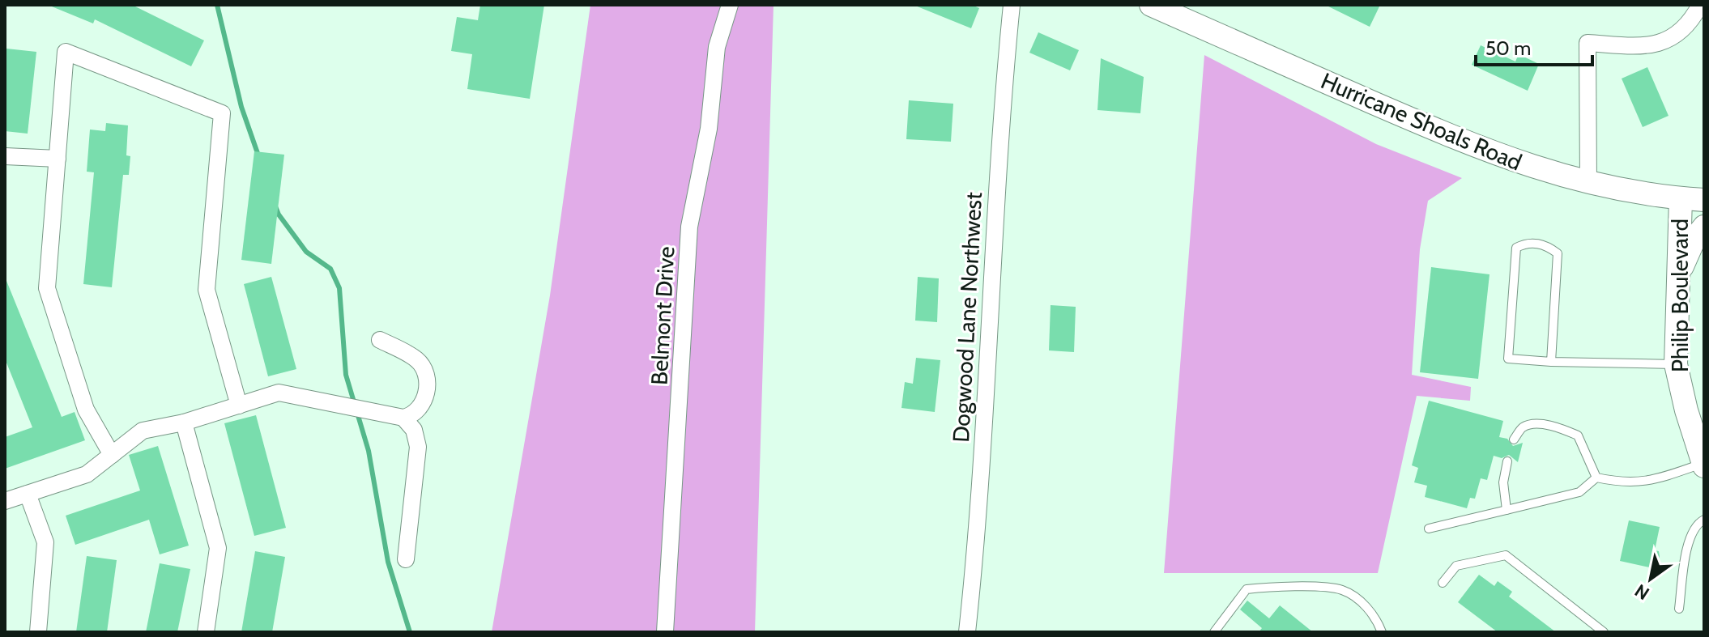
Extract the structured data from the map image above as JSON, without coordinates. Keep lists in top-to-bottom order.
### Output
{
  "streets": {
    "street": [
      "Hurricane Shoals Road",
      "Philip Boulevard",
      "Belmont Drive",
      "Dogwood Lane Northwest"
    ]
  },
  "crossings": [
    ["Hurricane Shoals Road", "Philip Boulevard"]
  ],
  "scale_bar": "50 m",
  "north": "bottom left"
}
